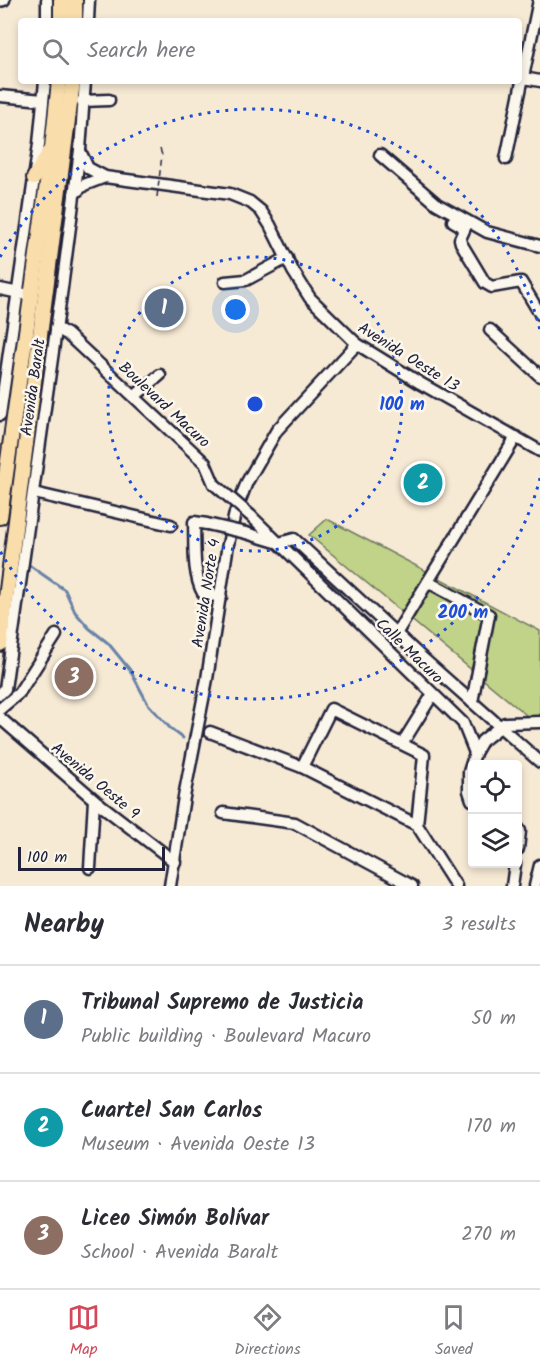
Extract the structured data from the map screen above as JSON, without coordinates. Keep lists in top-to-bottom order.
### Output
{
  "streets": {
    "main road": ["Avenida Baralt"],
    "street": [
      "Avenida Oeste 13",
      "Boulevard Macuro",
      "Avenida Norte 4",
      "Calle Macuro",
      "Avenida Oeste 9"
    ]
  },
  "crossings": [
    ["Avenida Oeste 13", "Avenida Baralt"],
    ["Avenida Oeste 13", "Avenida Norte 4"],
    ["Avenida Baralt", "Boulevard Macuro"],
    ["Boulevard Macuro", "Calle Macuro"],
    ["Avenida Norte 4", "Avenida Oeste 9"]
  ],
  "scale_bar": "100 m",
  "page": {
    "search": "Search here",
    "pins": ["1", "2", "3"],
    "scale": "100 m",
    "heading": ["Nearby", "3 results"],
    "list": [
      {
        "mark": "1",
        "name": "Tribunal Supremo de Justicia",
        "note": "Public building · Boulevard Macuro",
        "value": "50 m"
      },
      {
        "mark": "2",
        "name": "Cuartel San Carlos",
        "note": "Museum · Avenida Oeste 13",
        "value": "170 m"
      },
      {
        "mark": "3",
        "name": "Liceo Simón Bolívar",
        "note": "School · Avenida Baralt",
        "value": "270 m"
      }
    ],
    "nav": ["Map", "Directions", "Saved"]
  },
  "rings": ["100 m", "200 m"]
}
